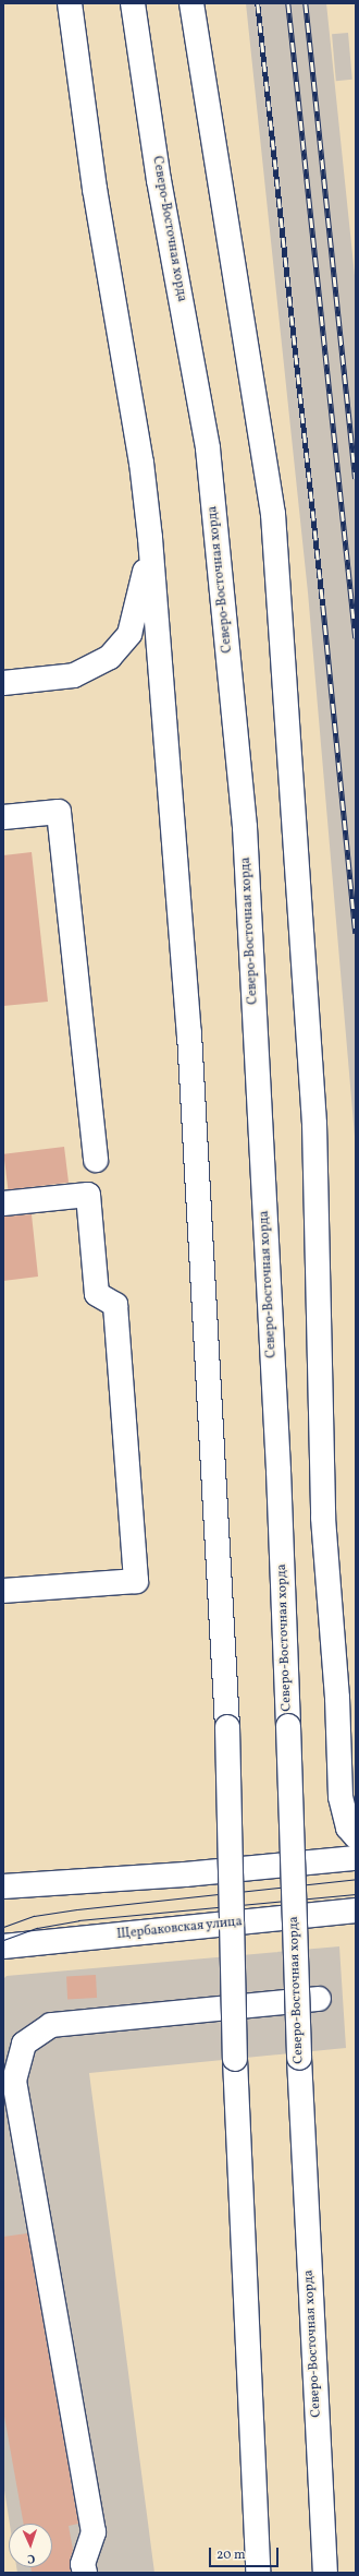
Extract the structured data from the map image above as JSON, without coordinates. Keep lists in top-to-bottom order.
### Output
{
  "streets": {
    "main road": ["Северо-Восточная хорда", "Щербаковская улица"]
  },
  "scale_bar": "20 m",
  "north": "bottom"
}
